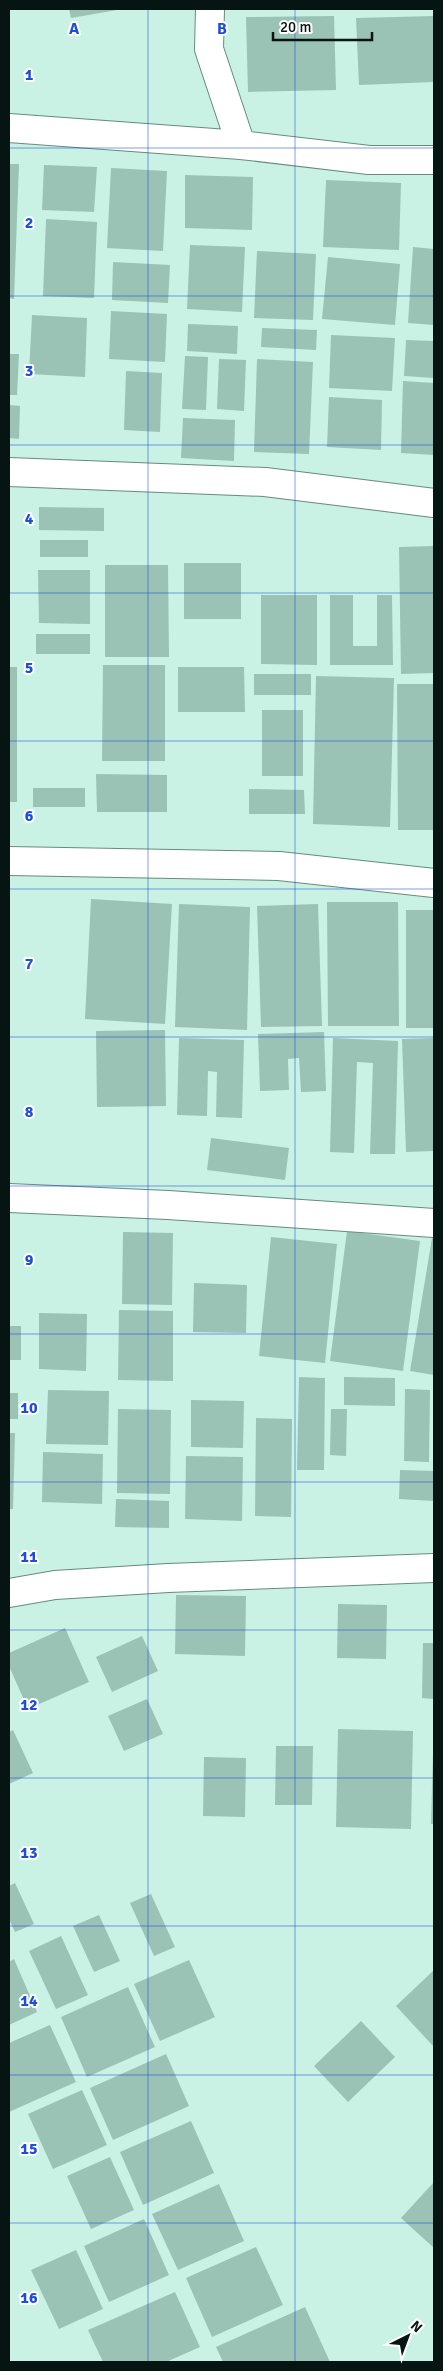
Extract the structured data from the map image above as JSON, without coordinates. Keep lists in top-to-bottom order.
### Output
{
  "scale_bar": "20 m",
  "north": "top right",
  "grid": {
    "columns": ["A", "B"],
    "rows": [
      "1",
      "2",
      "3",
      "4",
      "5",
      "6",
      "7",
      "8",
      "9",
      "10",
      "11",
      "12",
      "13",
      "14",
      "15",
      "16"
    ]
  }
}
